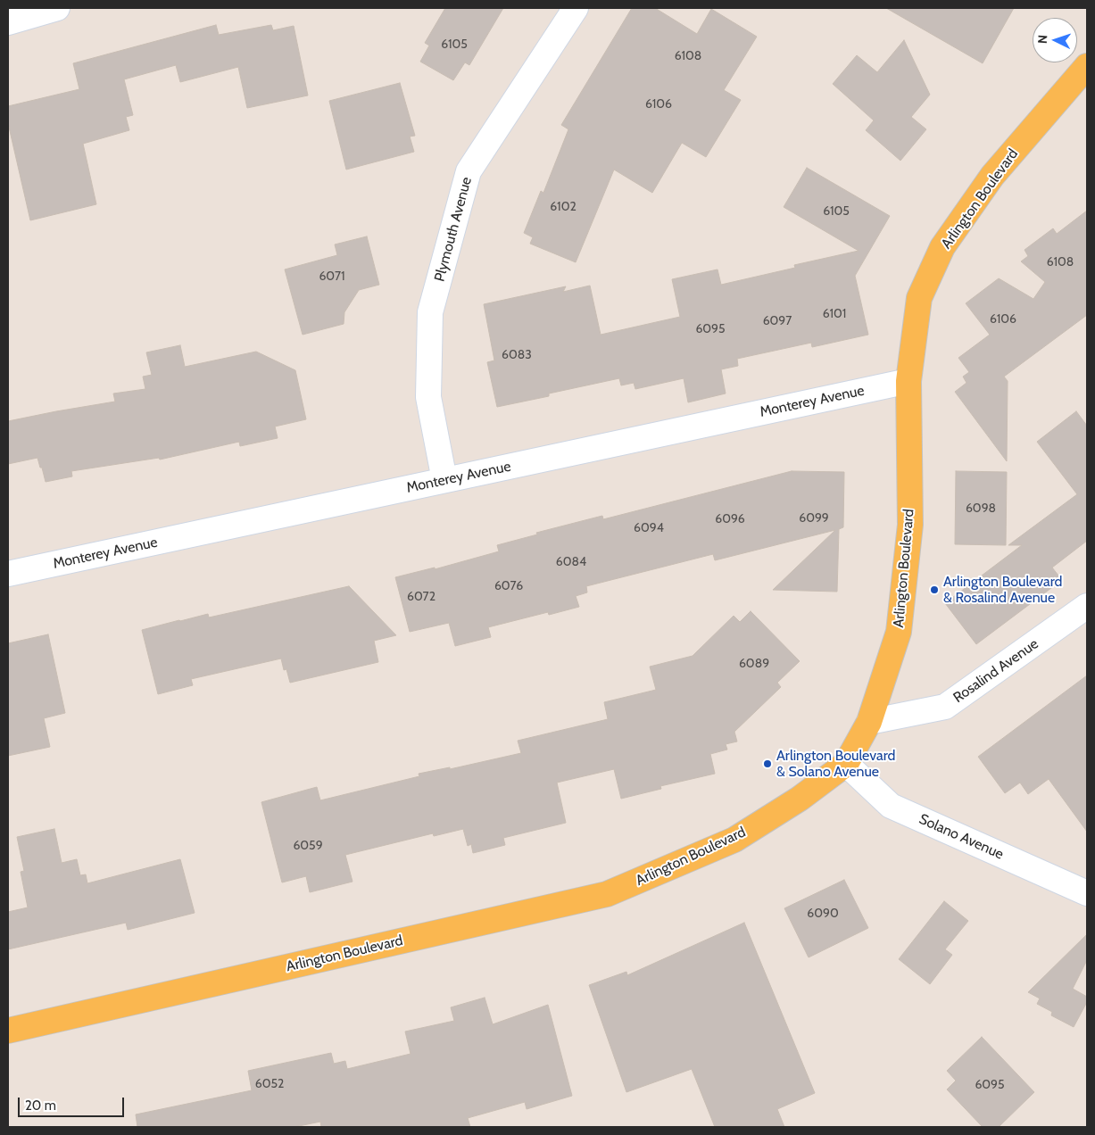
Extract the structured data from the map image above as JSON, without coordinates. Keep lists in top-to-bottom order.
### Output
{
  "streets": {
    "main road": ["Arlington Boulevard"],
    "street": [
      "Plymouth Avenue",
      "Monterey Avenue",
      "Rosalind Avenue",
      "Solano Avenue"
    ]
  },
  "crossings": [
    ["Arlington Boulevard", "Monterey Avenue"],
    ["Arlington Boulevard", "Rosalind Avenue"],
    ["Arlington Boulevard", "Solano Avenue"],
    ["Plymouth Avenue", "Monterey Avenue"]
  ],
  "places": ["Arlington Boulevard & Rosalind Avenue", "Arlington Boulevard & Solano Avenue"],
  "house_numbers": [
    "6105",
    "6108",
    "6106",
    "6102",
    "6105",
    "6108",
    "6071",
    "6101",
    "6106",
    "6097",
    "6095",
    "6083",
    "6098",
    "6099",
    "6096",
    "6094",
    "6084",
    "6076",
    "6072",
    "6089",
    "6059",
    "6090",
    "6052",
    "6095"
  ],
  "scale_bar": "20 m",
  "north": "left"
}
